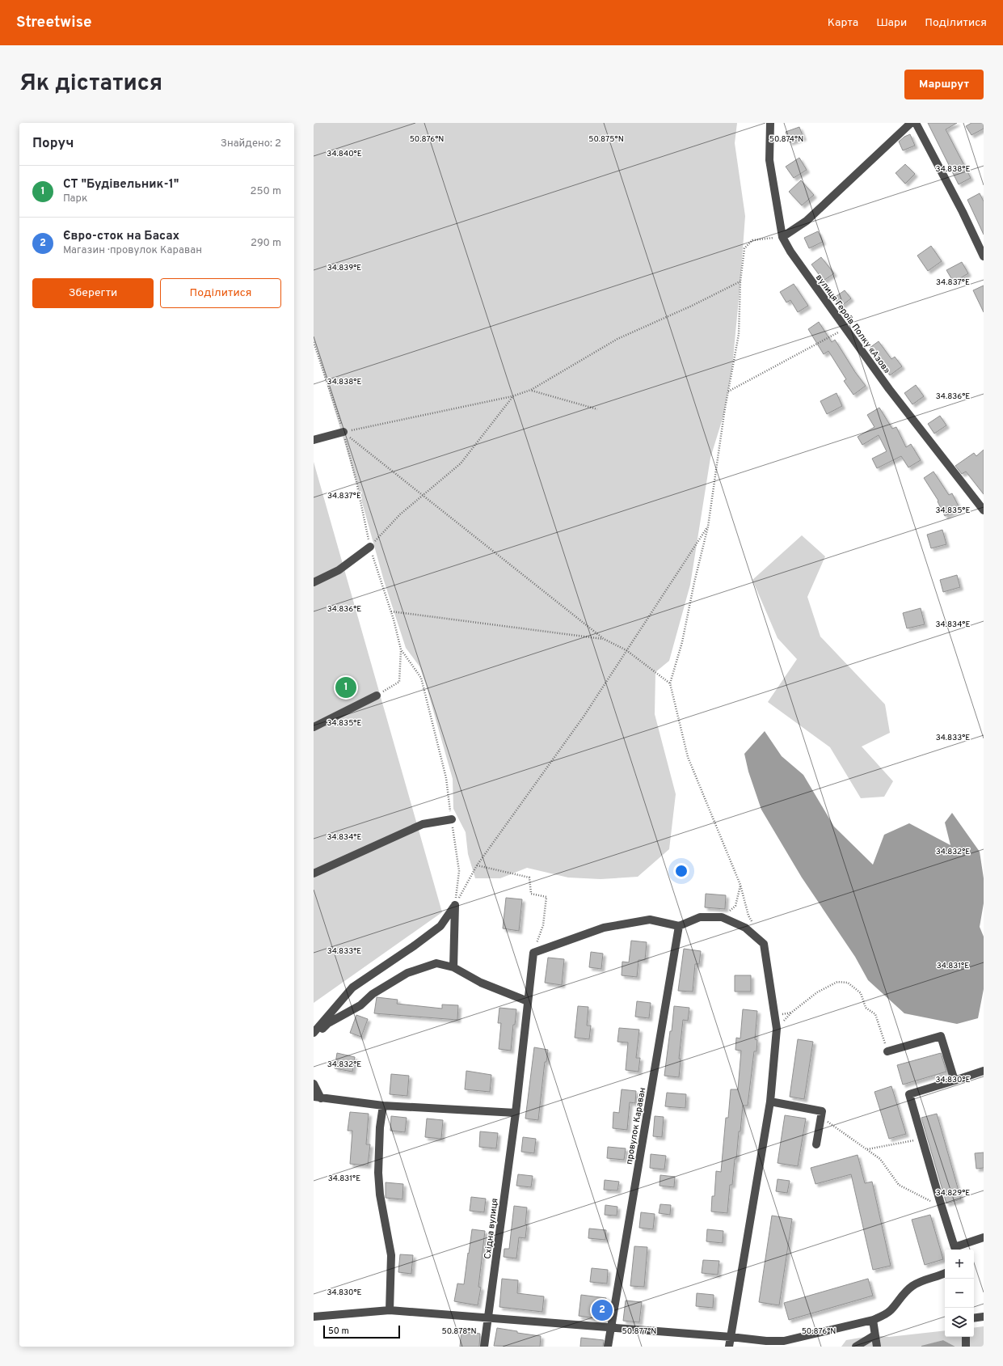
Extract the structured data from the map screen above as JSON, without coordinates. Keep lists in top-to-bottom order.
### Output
{
  "streets": {
    "street": ["вулиця Героїв Полку «Азов»", "провулок Караван", "Східна вулиця"]
  },
  "scale_bar": "50 m",
  "page": {
    "header": "Streetwise",
    "nav": ["Карта", "Шари", "Поділитися"],
    "title": "Як дістатися",
    "buttons": [
      "Маршрут",
      ["Зберегти", "Поділитися"]
    ],
    "heading": ["Поруч", "Знайдено: 2"],
    "list": [
      {
        "mark": "1",
        "name": "СТ \"Будівельник-1\"",
        "note": "Парк",
        "value": "250 m"
      },
      {
        "mark": "2",
        "name": "Євро-сток на Басах",
        "note": "Магазин · провулок Караван",
        "value": "290 m"
      }
    ],
    "pins": ["1", "2"],
    "map_buttons": ["+", "−"],
    "scale": "50 m"
  },
  "coordinates": [
    "50.876°N",
    "50.875°N",
    "50.874°N",
    "34.840°E",
    "34.838°E",
    "34.839°E",
    "34.837°E",
    "34.836°E",
    "34.835°E",
    "34.834°E",
    "34.833°E",
    "34.832°E",
    "34.831°E",
    "34.830°E",
    "34.829°E",
    "50.878°N",
    "50.877°N"
  ]
}
